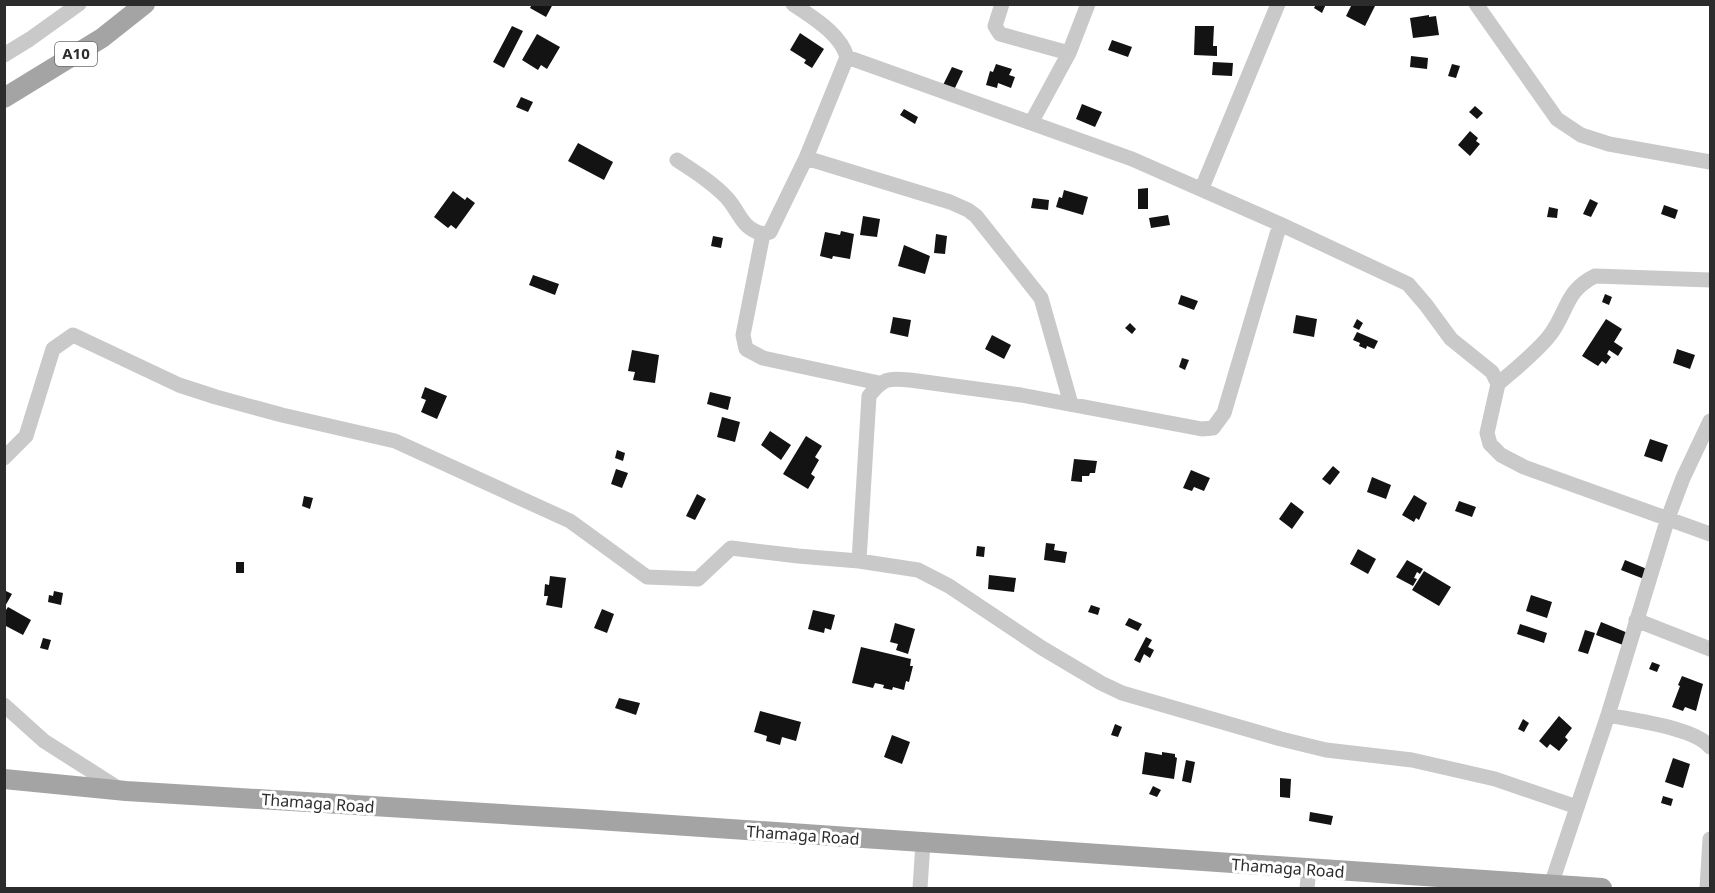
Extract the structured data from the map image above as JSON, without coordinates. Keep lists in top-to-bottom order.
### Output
{
  "streets": {
    "main road": ["A10", "Thamaga Road"]
  }
}
